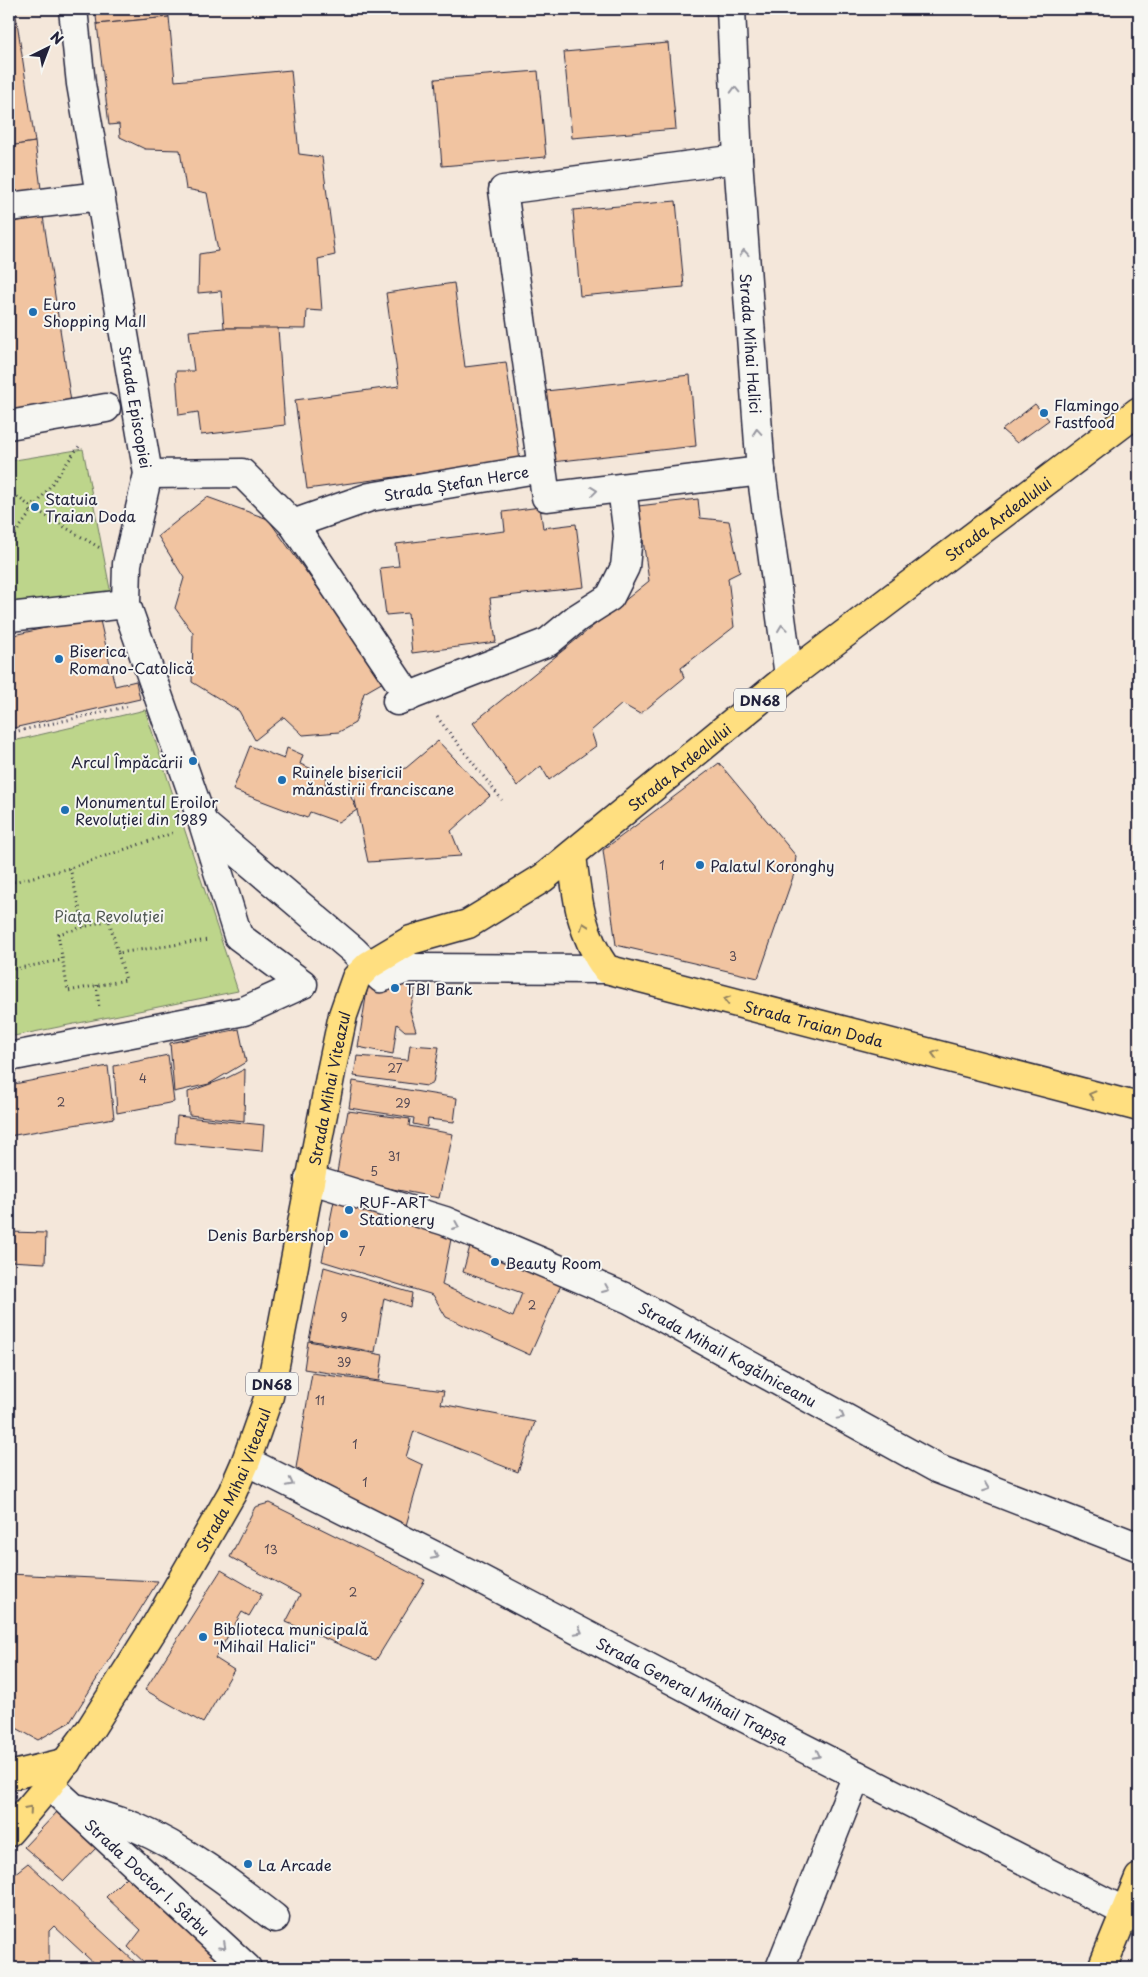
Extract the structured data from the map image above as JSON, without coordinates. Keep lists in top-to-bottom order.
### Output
{
  "streets": {
    "main road": [
      "Strada Ardealului",
      "DN68",
      "Strada Traian Doda",
      "Strada Mihai Viteazul"
    ],
    "street": [
      "Strada Mihai Halici",
      "Strada Episcopiei",
      "Strada Ștefan Herce",
      "Strada Mihail Kogălniceanu",
      "Strada General Mihail Trapșa",
      "Strada Doctor I. Sârbu"
    ]
  },
  "crossings": [
    ["Strada Mihai Halici", "Strada Ardealului"],
    ["Strada Ardealului", "Strada Mihai Viteazul"],
    ["Strada Mihai Viteazul", "Strada Mihail Kogălniceanu"],
    ["Strada Mihai Viteazul", "Strada General Mihail Trapșa"],
    ["Strada Mihai Viteazul", "Strada Doctor I. Sârbu"]
  ],
  "one_way": [
    "Strada Mihai Halici",
    "Strada Traian Doda",
    "Strada Mihail Kogălniceanu",
    "Strada General Mihail Trapșa"
  ],
  "parks": ["Piața Revoluției"],
  "places": [
    "Euro Shopping Mall",
    "Flamingo Fastfood",
    "Statuia Traian Doda",
    "Biserica Romano-Catolică",
    "Arcul Împăcării",
    "Ruinele bisericii mănăstirii franciscane",
    "Monumentul Eroilor Revoluției din 1989",
    "Palatul Koronghy",
    "TBI Bank",
    "RUF-ART Stationery",
    "Denis Barbershop",
    "Beauty Room",
    "Biblioteca municipală \"Mihail Halici\"",
    "La Arcade"
  ],
  "house_numbers": [
    "1",
    "3",
    "27",
    "4",
    "2",
    "29",
    "31",
    "5",
    "7",
    "2",
    "9",
    "39",
    "11",
    "1",
    "1",
    "13",
    "2"
  ],
  "north": "top right"
}
